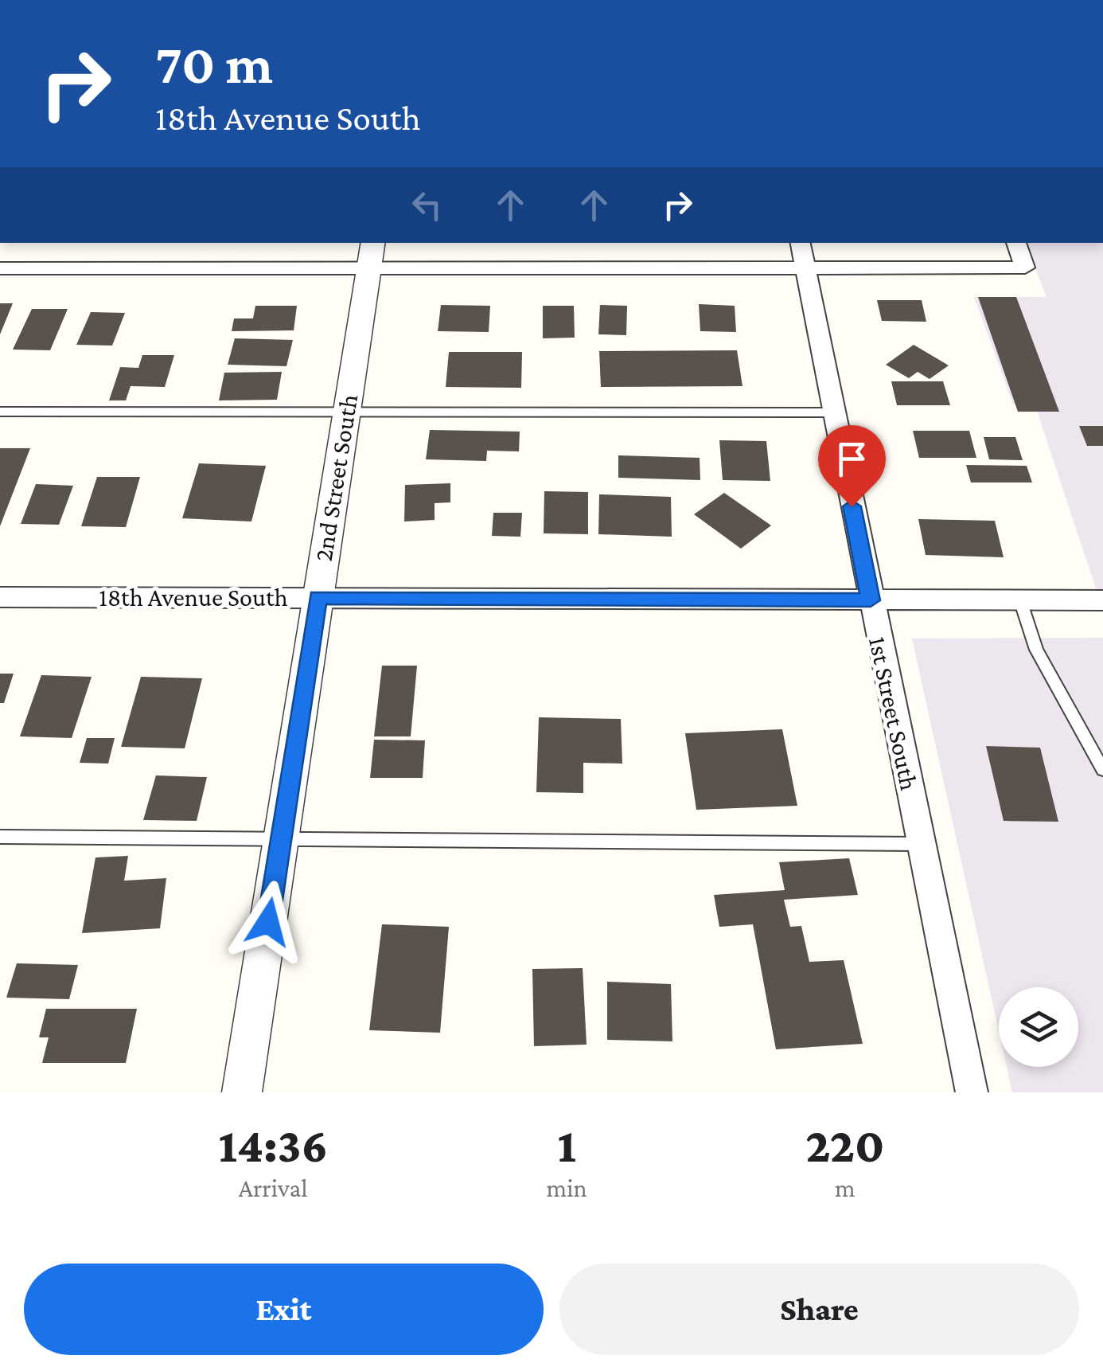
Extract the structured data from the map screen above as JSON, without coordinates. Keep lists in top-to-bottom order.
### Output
{
  "streets": {
    "street": ["2nd Street South", "18th Avenue South", "1st Street South"]
  },
  "crossings": [
    ["2nd Street South", "18th Avenue South"],
    ["18th Avenue South", "1st Street South"]
  ],
  "page": {
    "turn": ["70 m", "18th Avenue South"],
    "eta": [
      "14:36",
      "Arrival",
      "1",
      "min",
      "220",
      "m"
    ],
    "buttons": ["Exit", "Share"]
  }
}
